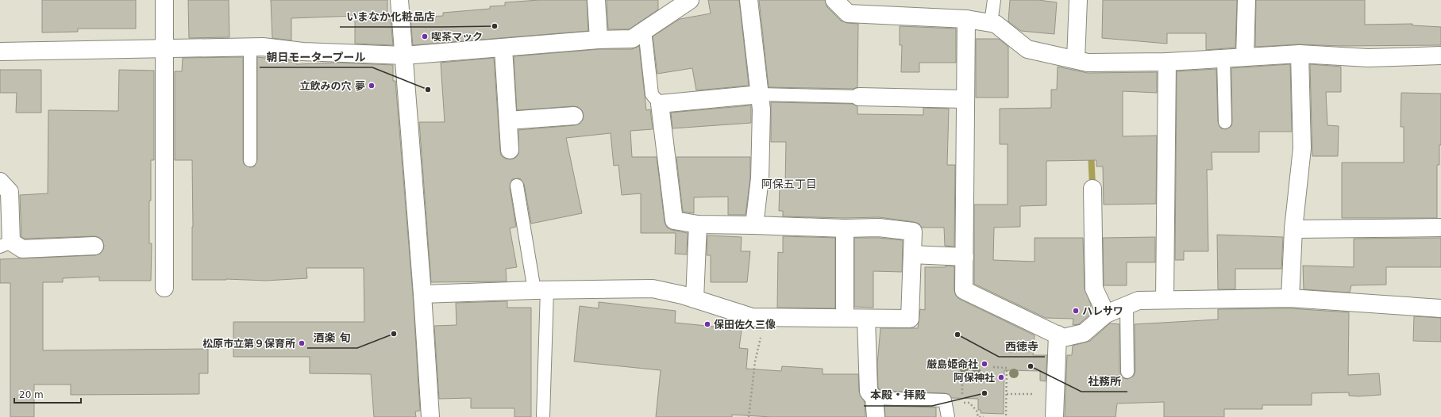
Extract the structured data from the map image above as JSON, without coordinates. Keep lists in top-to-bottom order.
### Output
{
  "districts": ["阿保五丁目"],
  "places": [
    "いまなか化粧品店",
    "喫茶マック",
    "立飲みの穴 夢",
    "朝日モータープール",
    "ハレサワ",
    "保田佐久三像",
    "酒楽 旬",
    "西徳寺",
    "松原市立第９保育所",
    "厳島姫命社",
    "社務所",
    "阿保神社",
    "本殿・拝殿"
  ],
  "scale_bar": "20 m"
}
